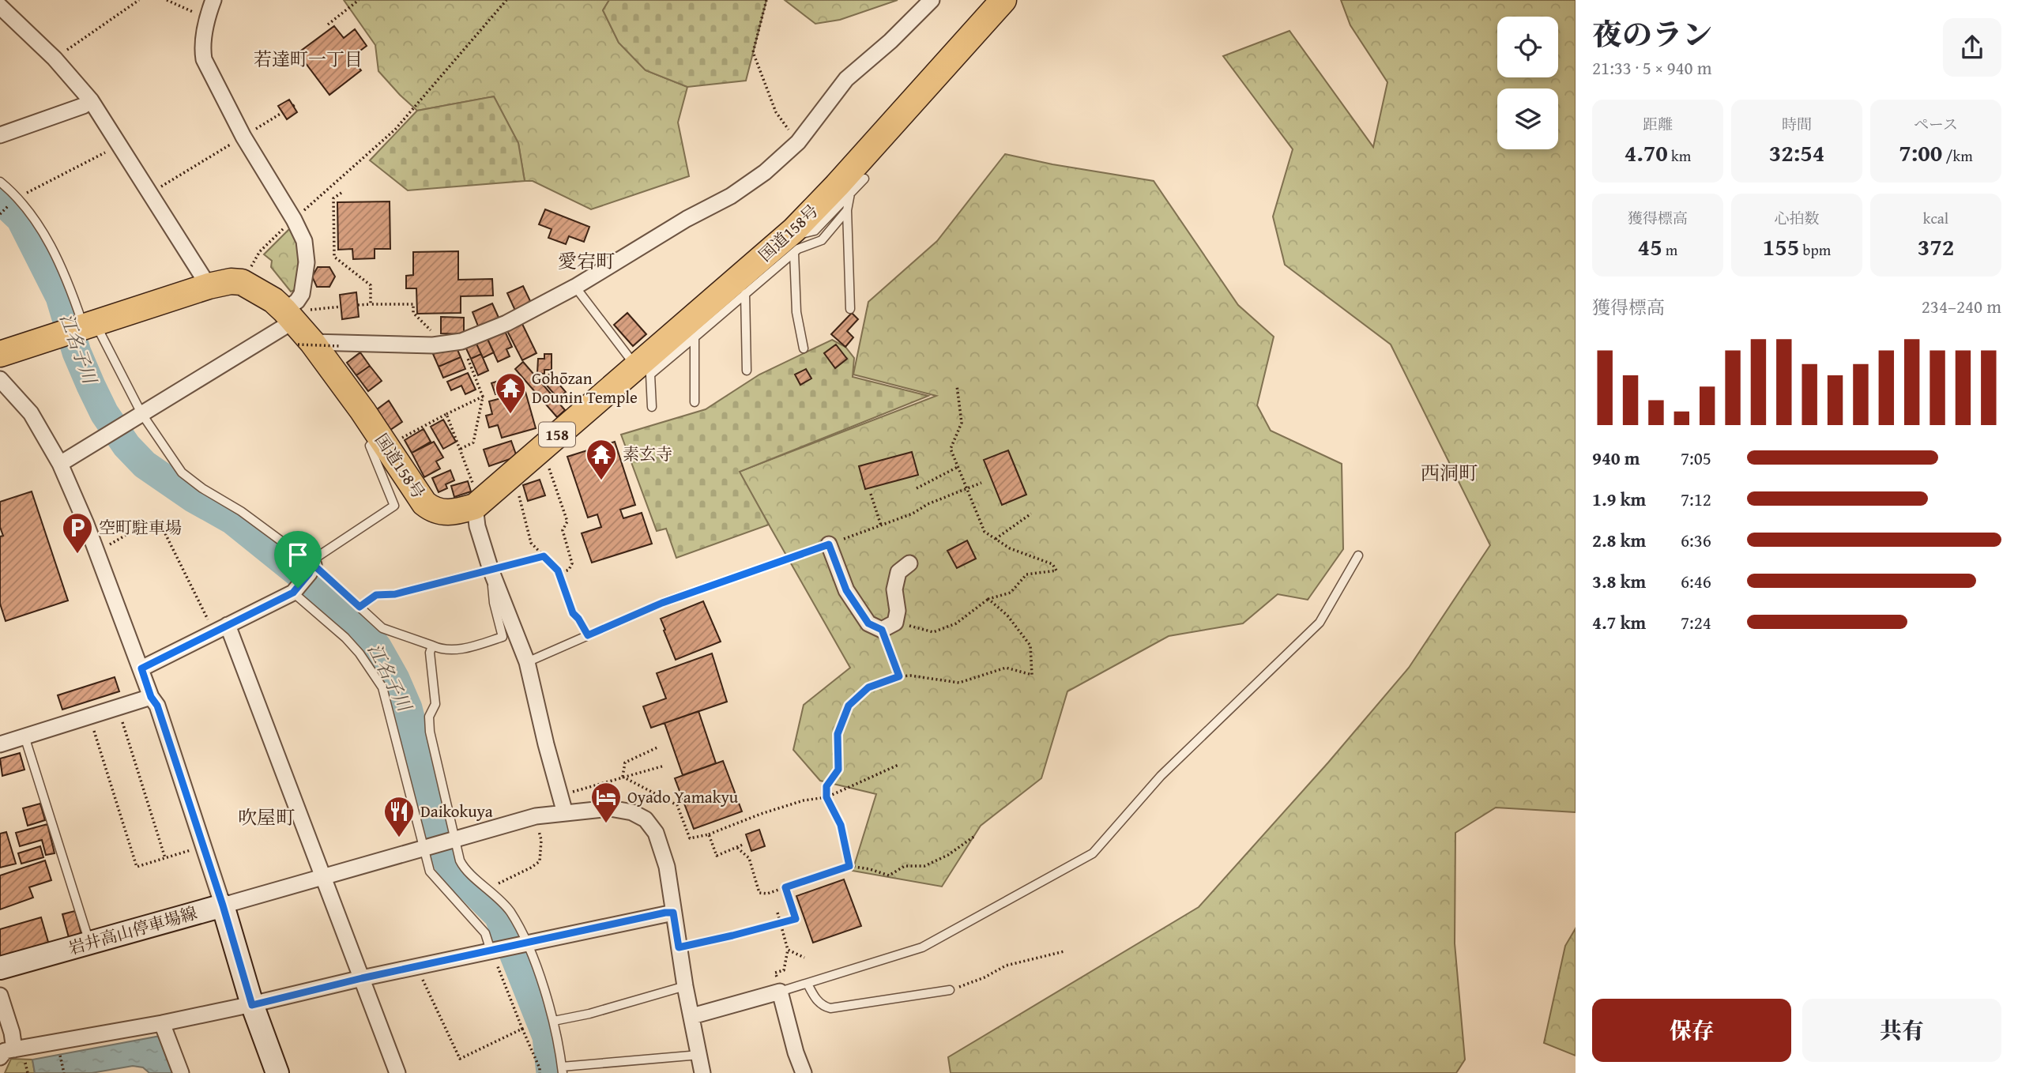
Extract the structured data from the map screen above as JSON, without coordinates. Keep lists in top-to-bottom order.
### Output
{
  "streets": {
    "highway": ["国道158号", "158"],
    "main road": ["岩井高山停車場線"]
  },
  "districts": [
    "若達町一丁目",
    "愛宕町",
    "西洞町",
    "吹屋町"
  ],
  "water": ["江名子川"],
  "places": {
    "temple": ["Gohōzan Dounin Temple", "素玄寺"],
    "parking": ["空町駐車場"],
    "hotel": ["Oyado Yamakyu"],
    "restaurant": ["Daikokuya"]
  },
  "page": {
    "heading": ["夜のラン", "21:33 · 5 × 940 m"],
    "stats": [
      ["距離", "4.70 km"],
      ["時間", "32:54"],
      ["ペース", "7:00 /km"],
      ["獲得標高", "45 m"],
      ["心拍数", "155 bpm"],
      ["kcal", "372"]
    ],
    "chart": ["獲得標高", "234–240 m"],
    "list": [
      {
        "name": "940 m",
        "note": "7:05"
      },
      {
        "name": "1.9 km",
        "note": "7:12"
      },
      {
        "name": "2.8 km",
        "note": "6:36"
      },
      {
        "name": "3.8 km",
        "note": "6:46"
      },
      {
        "name": "4.7 km",
        "note": "7:24"
      }
    ],
    "buttons": ["保存", "共有"]
  }
}
